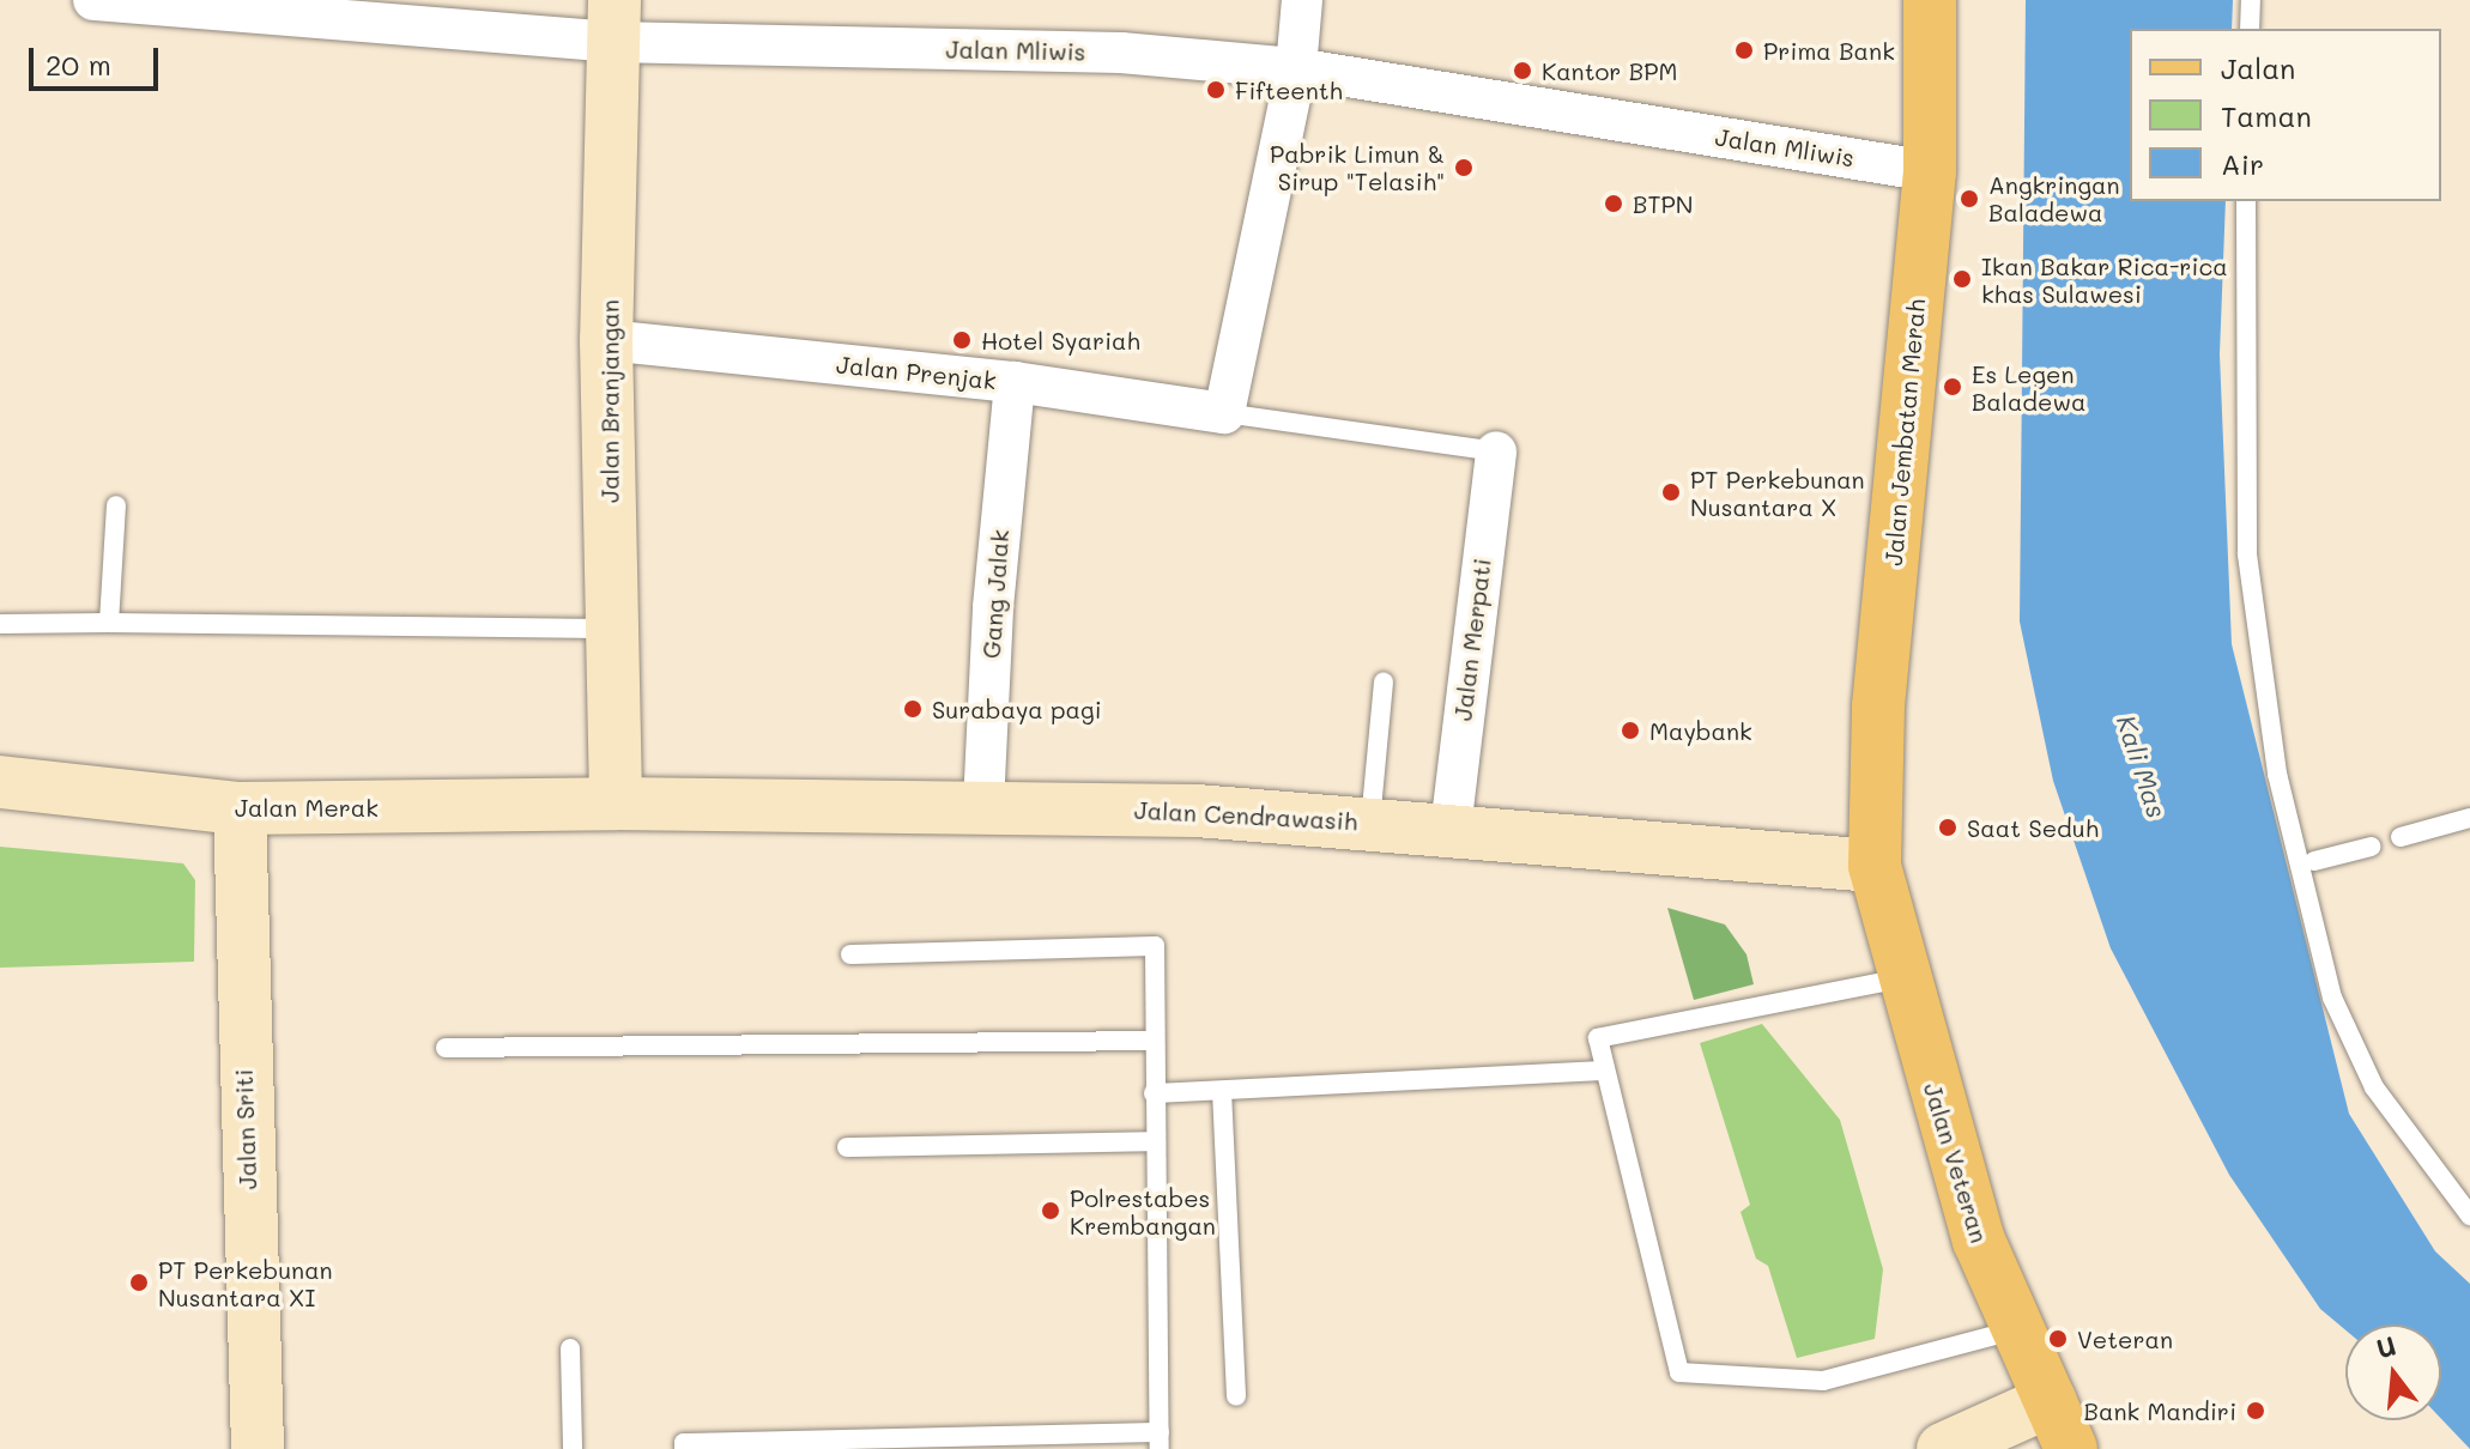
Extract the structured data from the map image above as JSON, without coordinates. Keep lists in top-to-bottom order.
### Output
{
  "streets": {
    "main road": ["Jalan Jembatan Merah", "Jalan Veteran"],
    "street": [
      "Jalan Mliwis",
      "Jalan Prenjak",
      "Jalan Branjangan",
      "Gang Jalak",
      "Jalan Merpati",
      "Jalan Merak",
      "Jalan Cendrawasih",
      "Jalan Sriti"
    ]
  },
  "crossings": [
    ["Jalan Mliwis", "Jalan Branjangan"],
    ["Jalan Mliwis", "Jalan Jembatan Merah"],
    ["Jalan Prenjak", "Jalan Branjangan"],
    ["Jalan Prenjak", "Gang Jalak"],
    ["Jalan Branjangan", "Jalan Merak"],
    ["Jalan Branjangan", "Jalan Cendrawasih"],
    ["Jalan Jembatan Merah", "Jalan Cendrawasih"],
    ["Jalan Jembatan Merah", "Jalan Veteran"],
    ["Gang Jalak", "Jalan Cendrawasih"],
    ["Jalan Merpati", "Jalan Cendrawasih"],
    ["Jalan Merak", "Jalan Cendrawasih"],
    ["Jalan Merak", "Jalan Sriti"],
    ["Jalan Cendrawasih", "Jalan Veteran"]
  ],
  "water": ["Kali Mas"],
  "places": [
    "Prima Bank",
    "Kantor BPM",
    "Fifteenth",
    "Pabrik Limun & Sirup \"Telasih\"",
    "Angkringan Baladewa",
    "BTPN",
    "Ikan Bakar Rica-rica khas Sulawesi",
    "Hotel Syariah",
    "Es Legen Baladewa",
    "PT Perkebunan Nusantara X",
    "Surabaya pagi",
    "Maybank",
    "Saat Seduh",
    "Polrestabes Krembangan",
    "PT Perkebunan Nusantara XI",
    "Veteran",
    "Bank Mandiri"
  ],
  "legend": ["Jalan", "Taman", "Air"],
  "scale_bar": "20 m",
  "north": "top"
}
